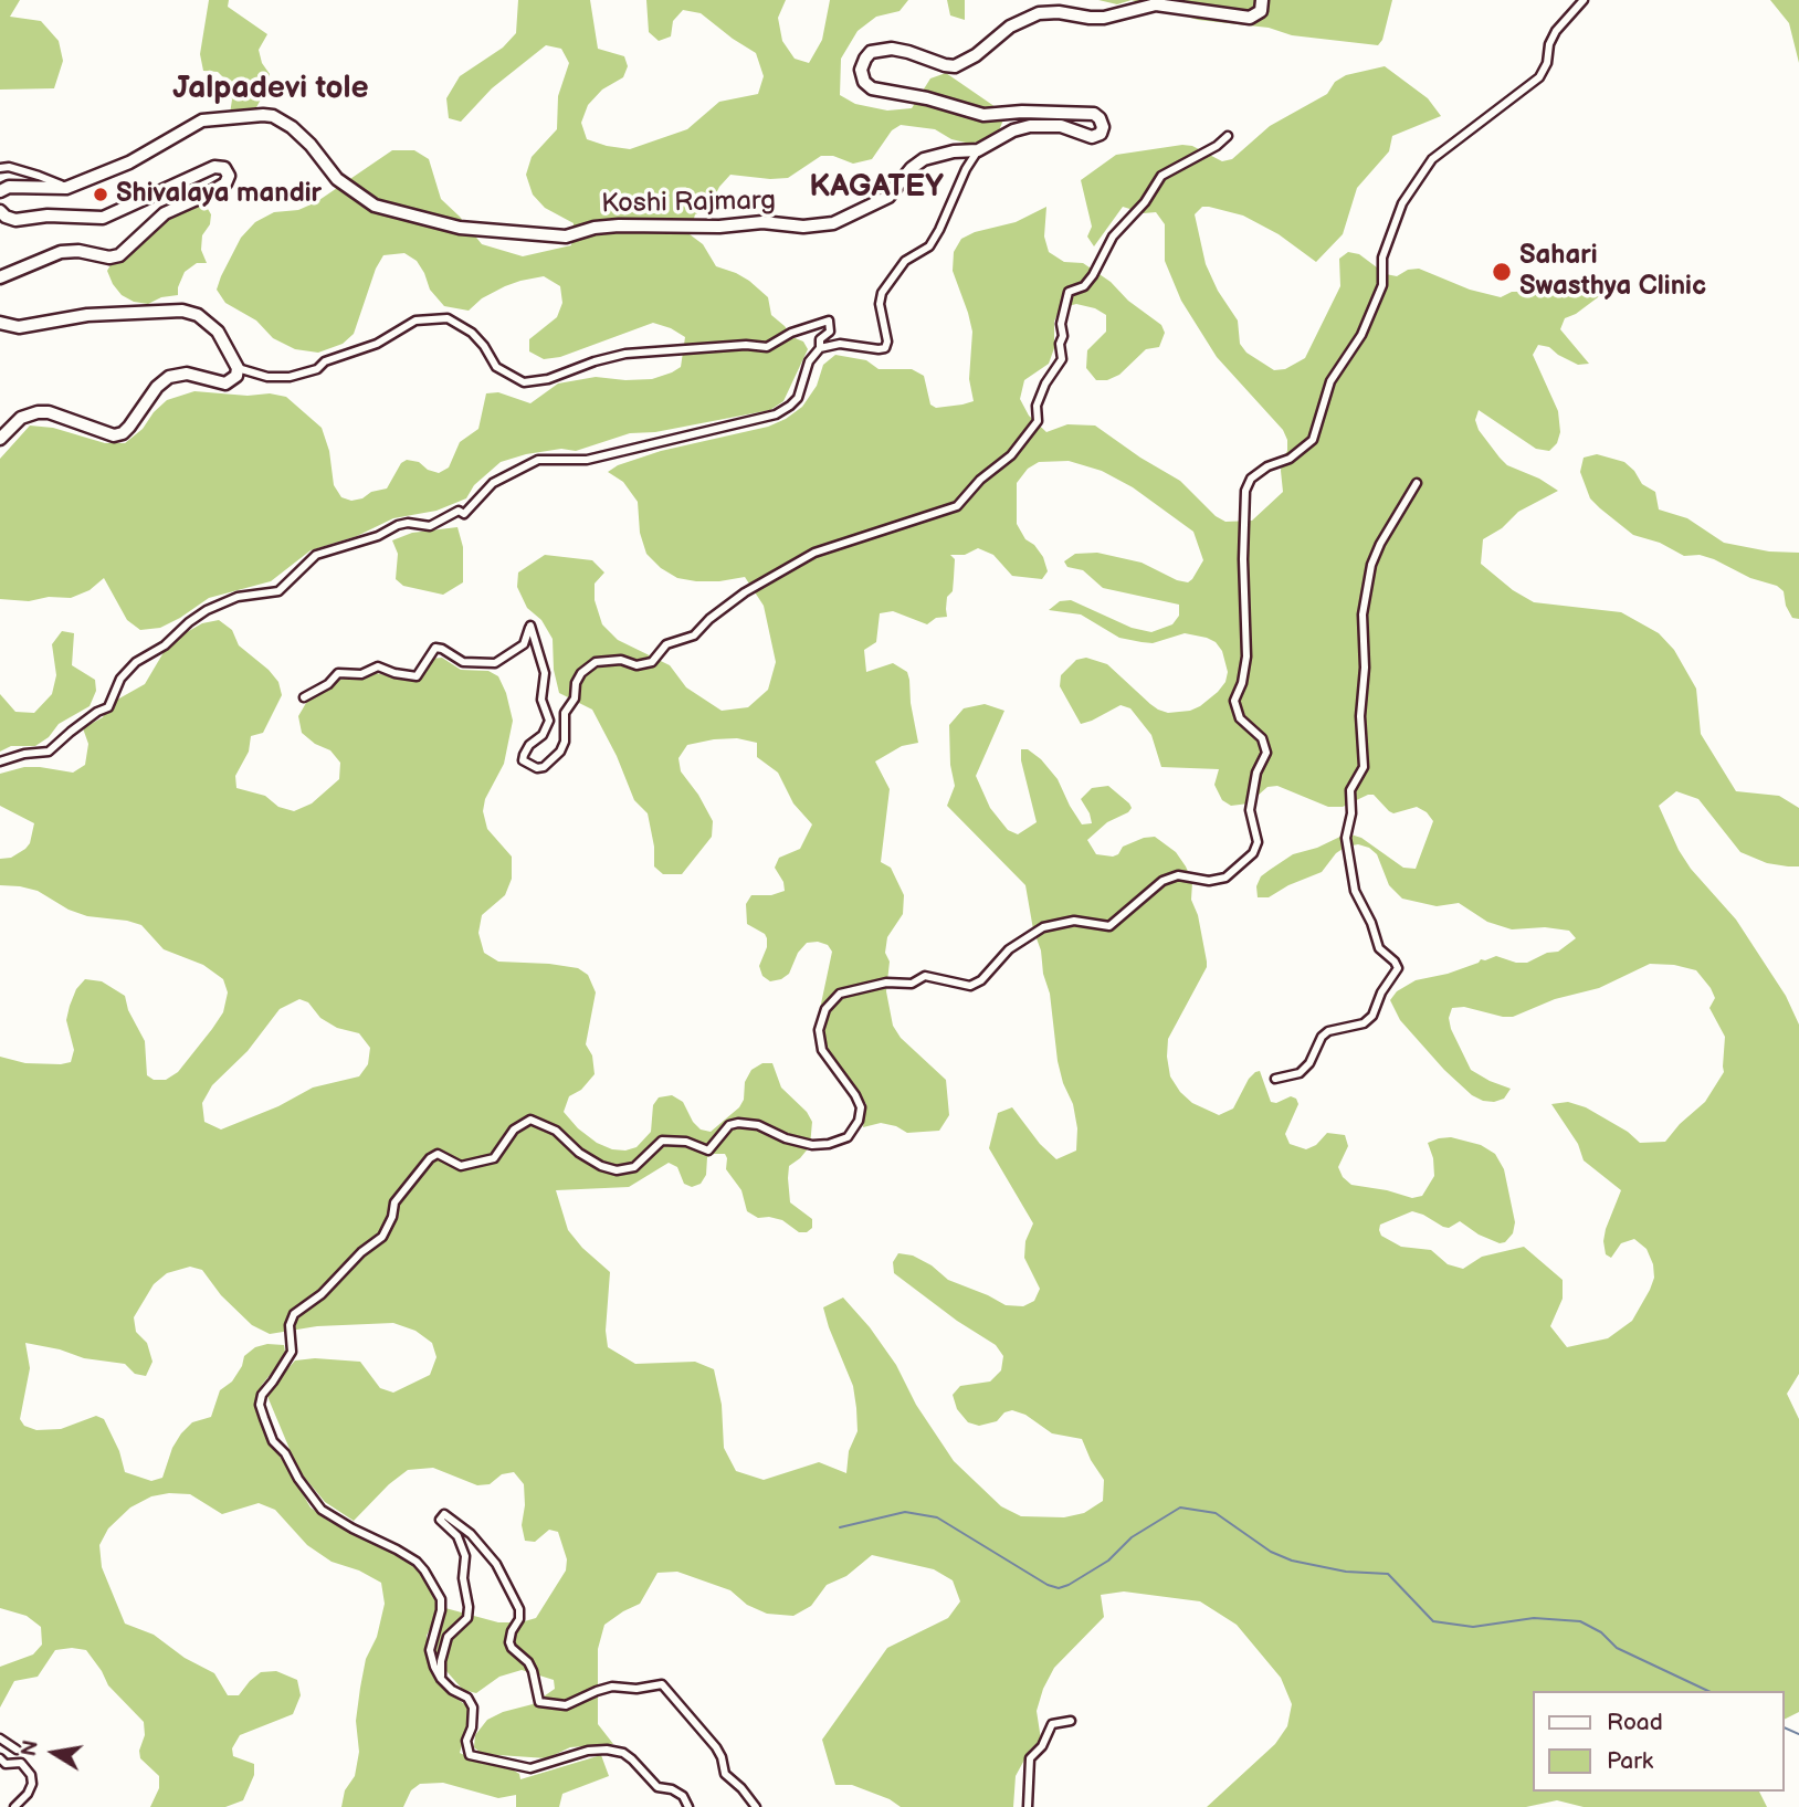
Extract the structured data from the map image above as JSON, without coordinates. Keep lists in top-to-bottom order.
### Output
{
  "streets": {
    "main road": ["Koshi Rajmarg"]
  },
  "districts": ["Jalpadevi tole", "KAGATEY"],
  "places": ["Shivalaya mandir", "Sahari Swasthya Clinic"],
  "legend": ["Road", "Park"],
  "north": "left"
}
